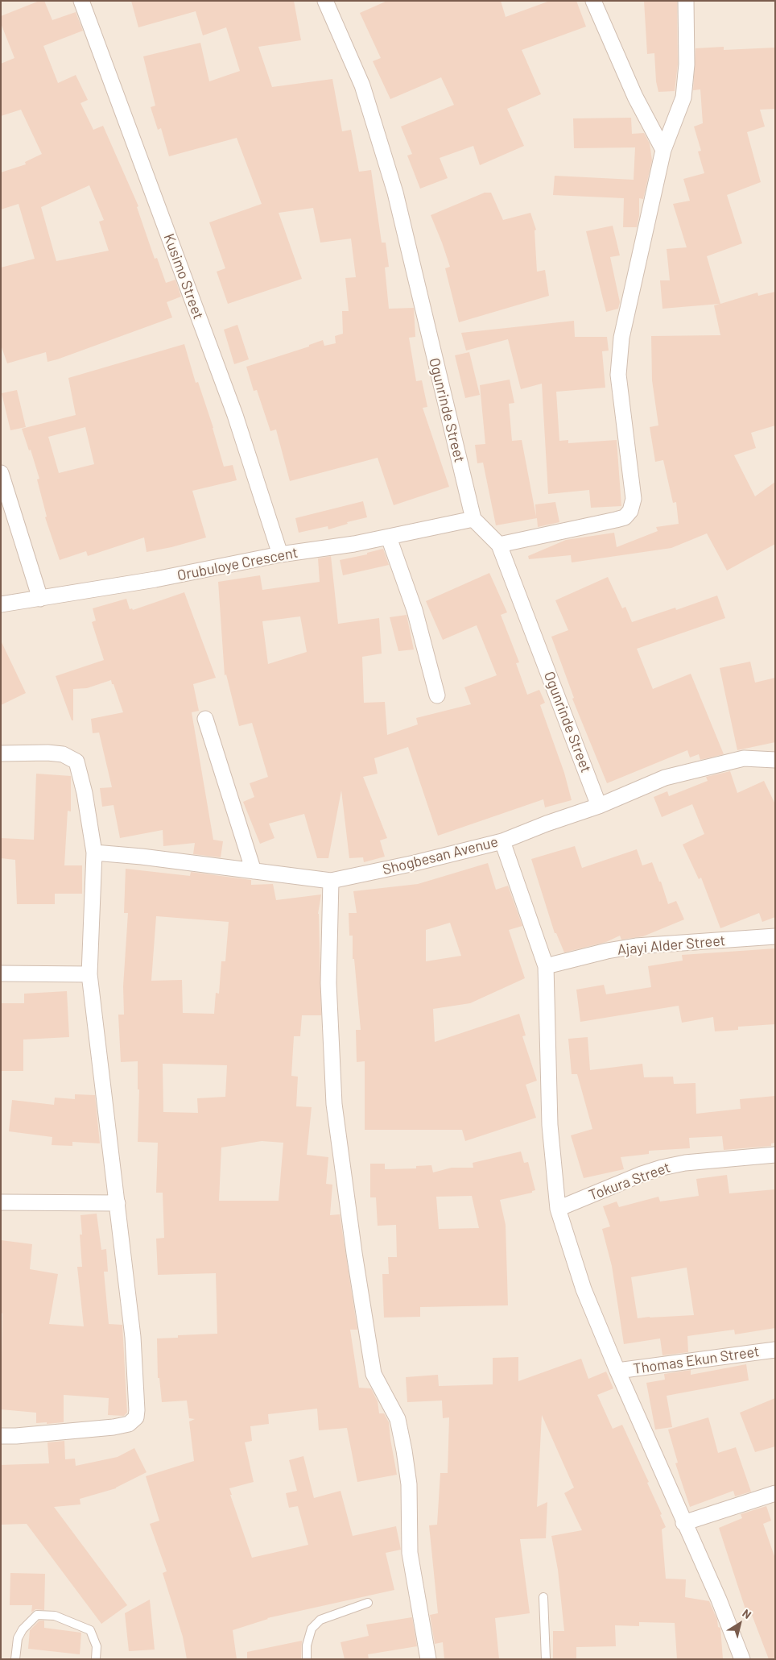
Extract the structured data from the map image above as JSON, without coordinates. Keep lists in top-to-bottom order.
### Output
{
  "streets": {
    "street": [
      "Kusimo Street",
      "Ogunrinde Street",
      "Orubuloye Crescent",
      "Shogbesan Avenue",
      "Ajayi Alder Street",
      "Tokura Street",
      "Thomas Ekun Street"
    ]
  },
  "crossings": [
    ["Kusimo Street", "Orubuloye Crescent"],
    ["Ogunrinde Street", "Orubuloye Crescent"],
    ["Ogunrinde Street", "Shogbesan Avenue"]
  ],
  "north": "top right"
}
